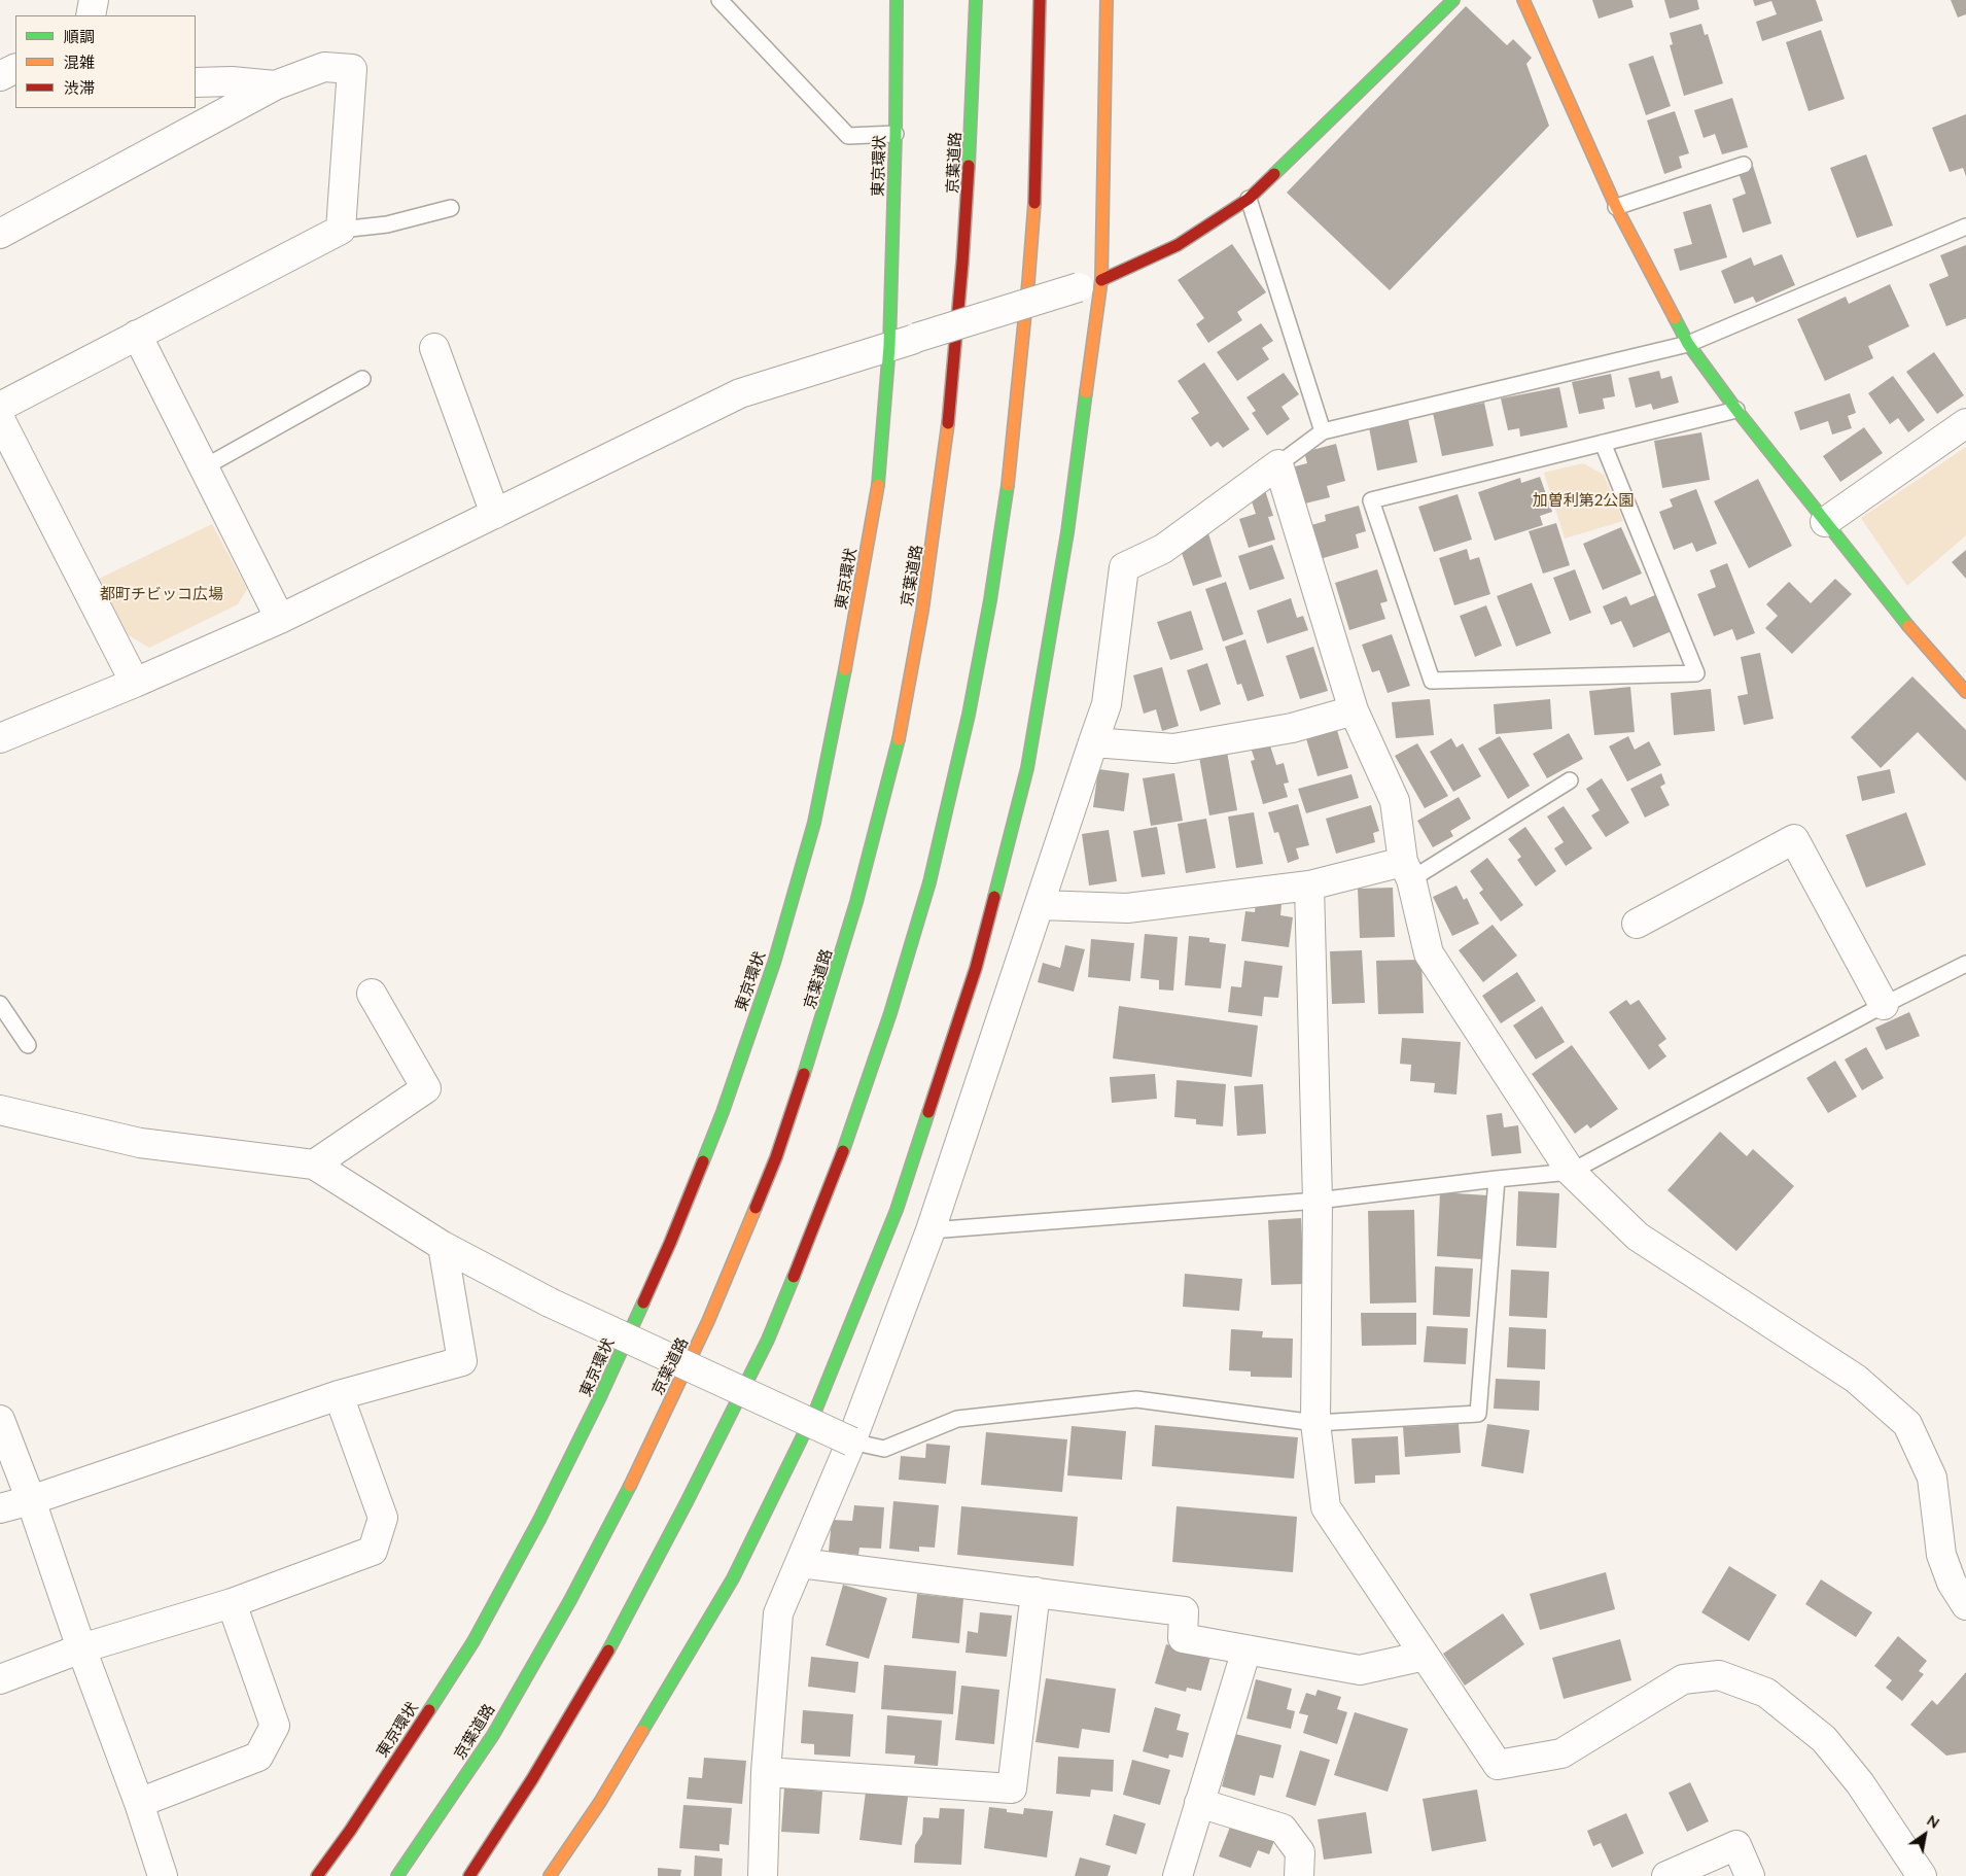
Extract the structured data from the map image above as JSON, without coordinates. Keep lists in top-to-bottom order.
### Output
{
  "streets": {
    "main road": ["京葉道路", "東京環状"]
  },
  "parks": ["加曽利第2公園", "都町チビッコ広場"],
  "legend": ["順調", "混雑", "渋滞"],
  "north": "top right"
}
